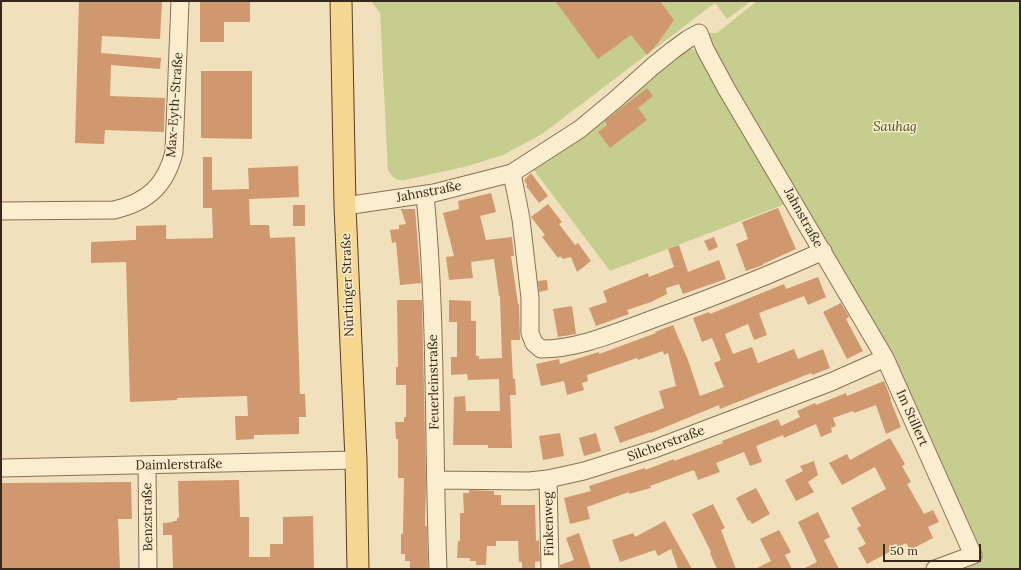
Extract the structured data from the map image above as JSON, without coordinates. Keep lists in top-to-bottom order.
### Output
{
  "streets": {
    "main road": ["Nürtinger Straße"],
    "street": [
      "Max-Eyth-Straße",
      "Jahnstraße",
      "Feuerleinstraße",
      "Im Stillert",
      "Silcherstraße",
      "Daimlerstraße",
      "Benzstraße",
      "Finkenweg"
    ]
  },
  "crossings": [
    ["Jahnstraße", "Nürtinger Straße"],
    ["Jahnstraße", "Feuerleinstraße"],
    ["Jahnstraße", "Im Stillert"],
    ["Nürtinger Straße", "Daimlerstraße"],
    ["Feuerleinstraße", "Silcherstraße"],
    ["Im Stillert", "Silcherstraße"],
    ["Silcherstraße", "Finkenweg"],
    ["Daimlerstraße", "Benzstraße"]
  ],
  "parks": ["Sauhag"],
  "scale_bar": "50 m"
}
